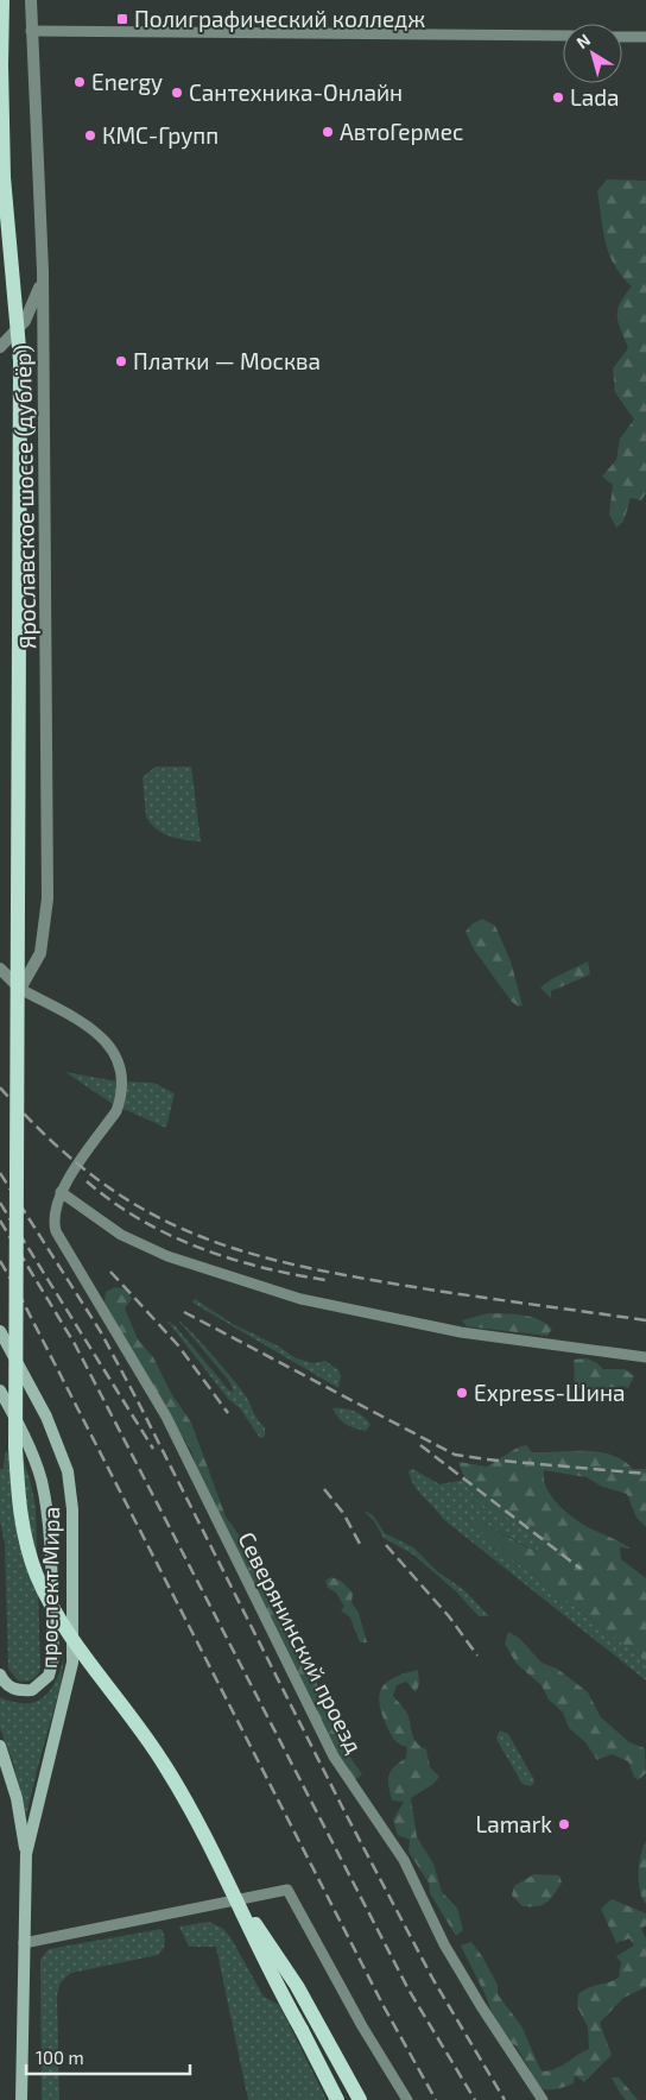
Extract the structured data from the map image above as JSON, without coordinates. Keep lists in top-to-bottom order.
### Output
{
  "streets": {
    "main road": ["проспект Мира"],
    "street": ["Ярославское шоссе (дублёр)", "Северянинский проезд"]
  },
  "places": {
    "transit": ["Полиграфический колледж"],
    "other": [
      "Energy",
      "Сантехника-Онлайн",
      "Lada",
      "АвтоГермес",
      "КМС-Групп",
      "Платки — Москва",
      "Express-Шина",
      "Lamark"
    ]
  },
  "scale_bar": "100 m",
  "north": "top left"
}
